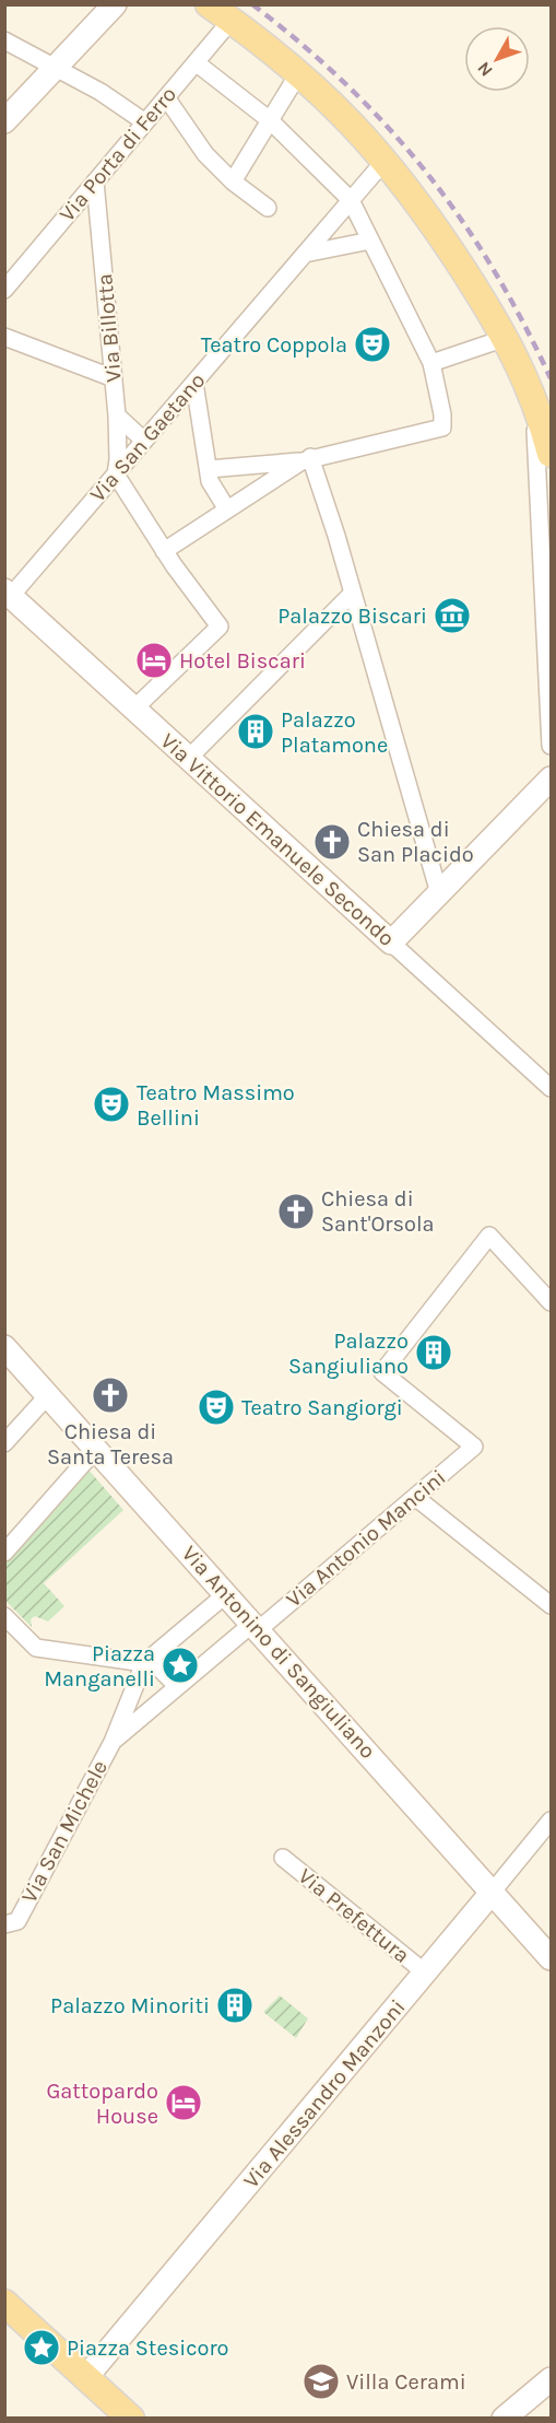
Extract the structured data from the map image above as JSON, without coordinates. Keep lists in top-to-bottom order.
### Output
{
  "streets": {
    "main road": ["Via Vittorio Emanuele Secondo", "Via Antonino di Sangiuliano", "Via Alessandro Manzoni"],
    "street": [
      "Via Porta di Ferro",
      "Via Billotta",
      "Via San Gaetano",
      "Via Antonio Mancini",
      "Via San Michele",
      "Via Prefettura"
    ]
  },
  "crossings": [
    ["Via Porta di Ferro", "Via Billotta"],
    ["Via Billotta", "Via San Gaetano"],
    ["Via San Gaetano", "Via Vittorio Emanuele Secondo"],
    ["Via Antonio Mancini", "Via Antonino di Sangiuliano"],
    ["Via Antonio Mancini", "Via San Michele"],
    ["Via Antonino di Sangiuliano", "Via Alessandro Manzoni"],
    ["Via Prefettura", "Via Alessandro Manzoni"]
  ],
  "places": {
    "theatre": ["Teatro Coppola", "Teatro Massimo Bellini", "Teatro Sangiorgi"],
    "museum": ["Palazzo Biscari"],
    "hotel": ["Hotel Biscari", "Gattopardo House"],
    "building": ["Palazzo Platamone", "Palazzo Sangiuliano", "Palazzo Minoriti"],
    "church": ["Chiesa di San Placido", "Chiesa di Sant'Orsola", "Chiesa di Santa Teresa"],
    "place": ["Piazza Manganelli", "Piazza Stesicoro"],
    "school or university": ["Villa Cerami"]
  },
  "north": "bottom left"
}
